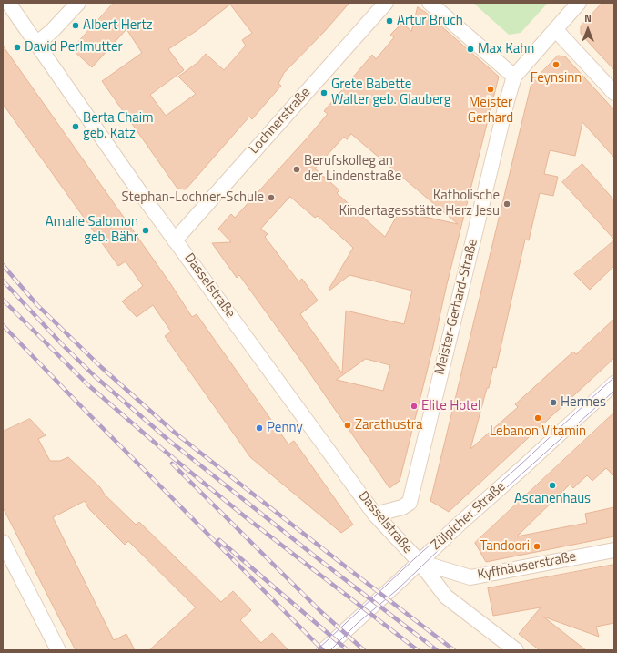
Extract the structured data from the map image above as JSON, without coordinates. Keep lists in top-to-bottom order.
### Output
{
  "streets": {
    "street": [
      "Lochnerstraße",
      "Dasselstraße",
      "Meister-Gerhard-Straße",
      "Zülpicher Straße",
      "Kyffhäuserstraße"
    ]
  },
  "crossings": [
    ["Lochnerstraße", "Dasselstraße"],
    ["Dasselstraße", "Meister-Gerhard-Straße"],
    ["Dasselstraße", "Zülpicher Straße"],
    ["Dasselstraße", "Kyffhäuserstraße"],
    ["Zülpicher Straße", "Kyffhäuserstraße"]
  ],
  "places": [
    "Artur Bruch",
    "Albert Hertz",
    "David Perlmutter",
    "Max Kahn",
    "Feynsinn",
    "Meister Gerhard",
    "Grete Babette Walter geb. Glauberg",
    "Berta Chaim geb. Katz",
    "Berufskolleg an der Lindenstraße",
    "Stephan-Lochner-Schule",
    "Katholische Kindertagesstätte Herz Jesu",
    "Amalie Salomon geb. Bähr",
    "Hermes",
    "Elite Hotel",
    "Lebanon Vitamin",
    "Zarathustra",
    "Penny",
    "Ascanenhaus",
    "Tandoori"
  ],
  "north": "top"
}
